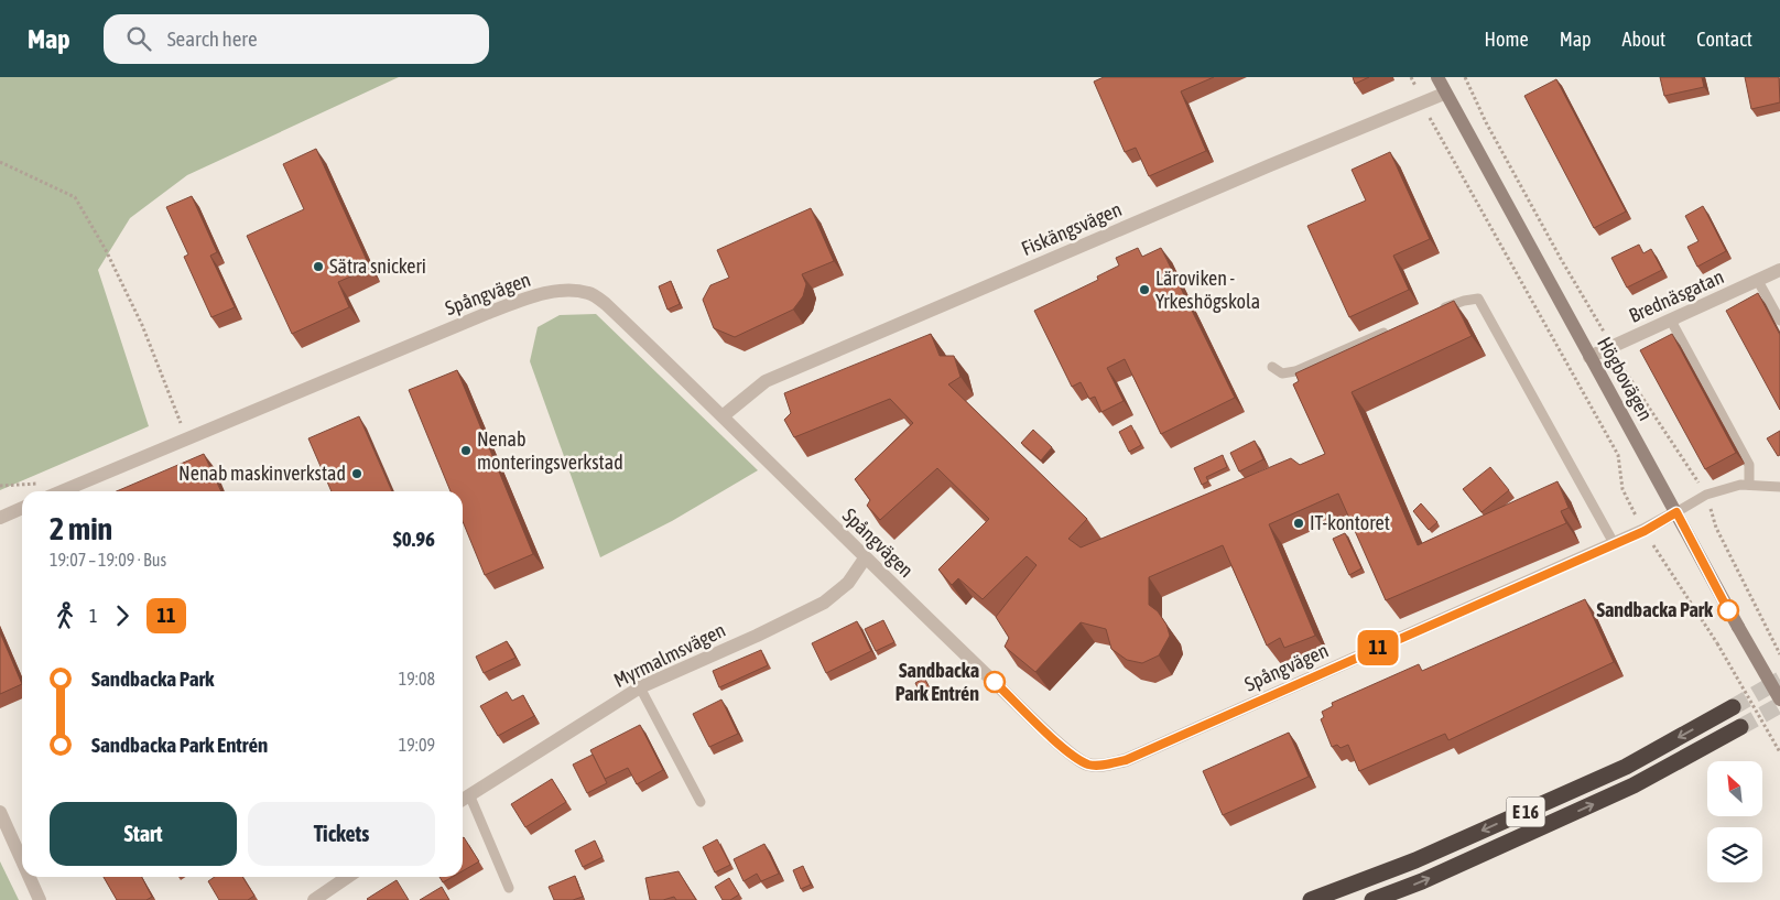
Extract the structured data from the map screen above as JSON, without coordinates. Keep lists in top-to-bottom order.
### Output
{
  "streets": {
    "highway": ["E 16"],
    "main road": ["Högbovägen"],
    "street": [
      "Fiskängsvägen",
      "Spångvägen",
      "Brednäsgatan",
      "Myrmalmsvägen"
    ]
  },
  "crossings": [
    ["Fiskängsvägen", "Spångvägen"],
    ["Fiskängsvägen", "Högbovägen"],
    ["Spångvägen", "Högbovägen"],
    ["Spångvägen", "Myrmalmsvägen"],
    ["Brednäsgatan", "Högbovägen"]
  ],
  "places": [
    "Sätra snickeri",
    "Läroviken - Yrkeshögskola",
    "Nenab monteringsverkstad",
    "Nenab maskinverkstad",
    "IT-kontoret",
    "Sandbacka Park",
    "Sandbacka Park Entrén"
  ],
  "lines": ["bus line 11"],
  "north": "top left",
  "page": {
    "header": "Map",
    "search": "Search here",
    "nav": [
      "Home",
      "Map",
      "About",
      "Contact"
    ],
    "on_map": "11",
    "heading": ["2 min", "19:07 – 19:09 · Bus", "$0.96"],
    "legs": ["1", "11"],
    "list": [
      {
        "name": "Sandbacka Park",
        "value": "19:08"
      },
      {
        "name": "Sandbacka Park Entrén",
        "value": "19:09"
      }
    ],
    "buttons": ["Start", "Tickets"]
  }
}
